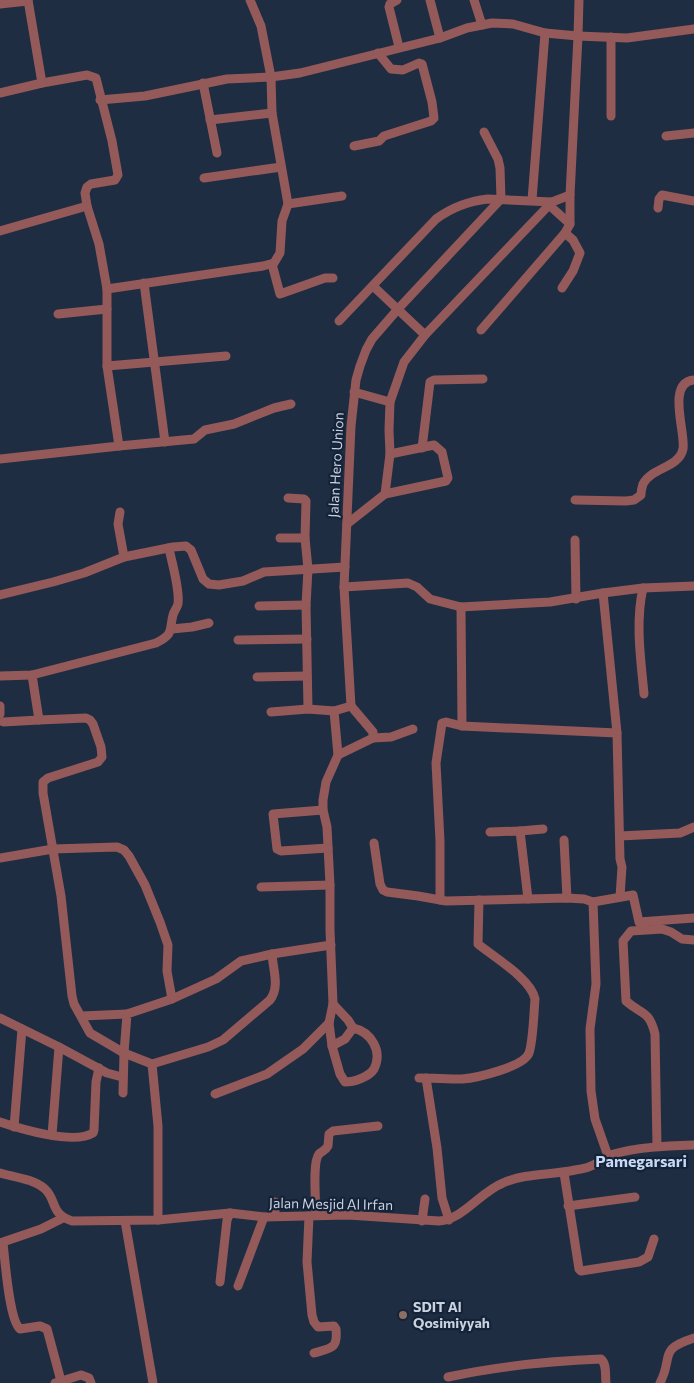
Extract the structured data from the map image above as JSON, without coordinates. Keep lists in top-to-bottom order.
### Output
{
  "streets": {
    "street": ["Jalan Hero Union", "Jalan Mesjid Al Irfan"]
  },
  "districts": ["Pamegarsari"],
  "places": ["SDIT Al Qosimiyyah"]
}
